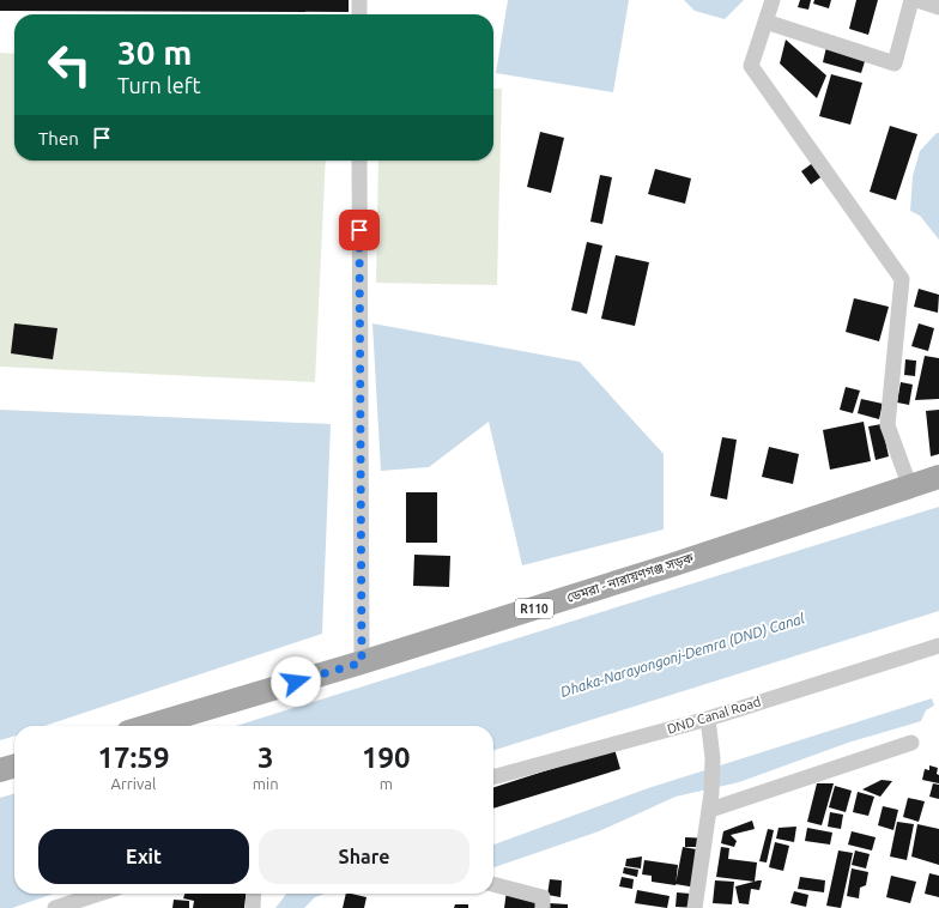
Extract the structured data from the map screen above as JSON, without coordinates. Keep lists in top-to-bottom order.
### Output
{
  "streets": {
    "main road": ["ডেমরা - নারায়ণগঞ্জ সড়ক", "R110"],
    "street": ["DND Canal Road"]
  },
  "water": ["Dhaka-Narayongonj-Demra (DND) Canal"],
  "page": {
    "turn": ["30 m", "Turn left"],
    "then": "Then",
    "eta": [
      "17:59",
      "Arrival",
      "3",
      "min",
      "190",
      "m"
    ],
    "buttons": ["Exit", "Share"]
  }
}
